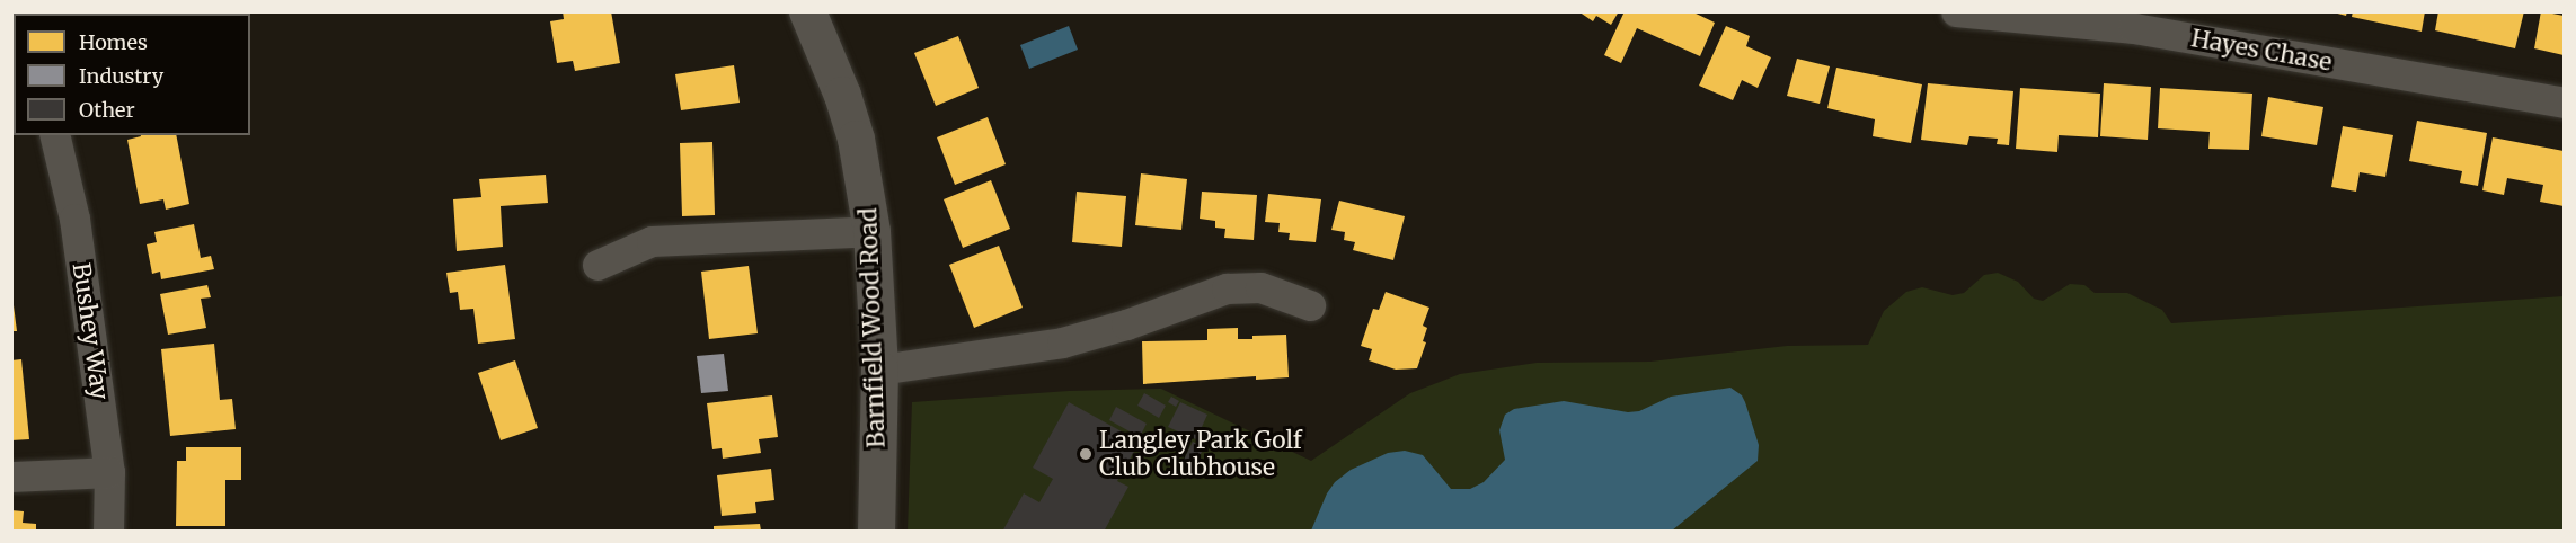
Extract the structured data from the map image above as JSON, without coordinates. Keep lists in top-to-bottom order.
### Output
{
  "streets": {
    "street": ["Hayes Chase", "Barnfield Wood Road", "Bushey Way"]
  },
  "places": ["Langley Park Golf Club Clubhouse"],
  "legend": ["Homes", "Industry", "Other"]
}
